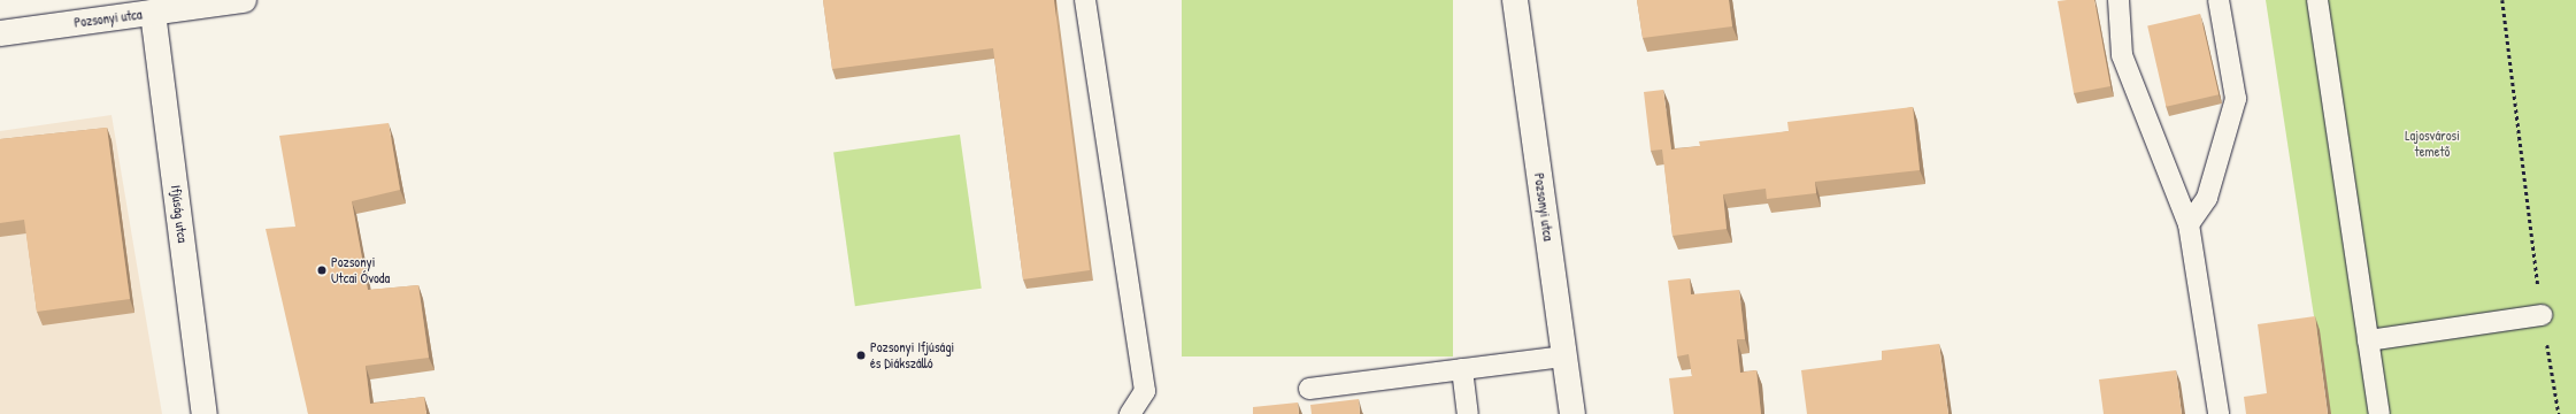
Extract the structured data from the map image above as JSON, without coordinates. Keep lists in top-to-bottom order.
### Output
{
  "streets": {
    "street": ["Pozsonyi utca", "Ifjúság utca"]
  },
  "crossings": [
    ["Pozsonyi utca", "Ifjúság utca"]
  ],
  "parks": ["Lajosvárosi temető"],
  "places": ["Pozsonyi Utcai Óvoda", "Pozsonyi Ifjúsági és Diákszálló"]
}
